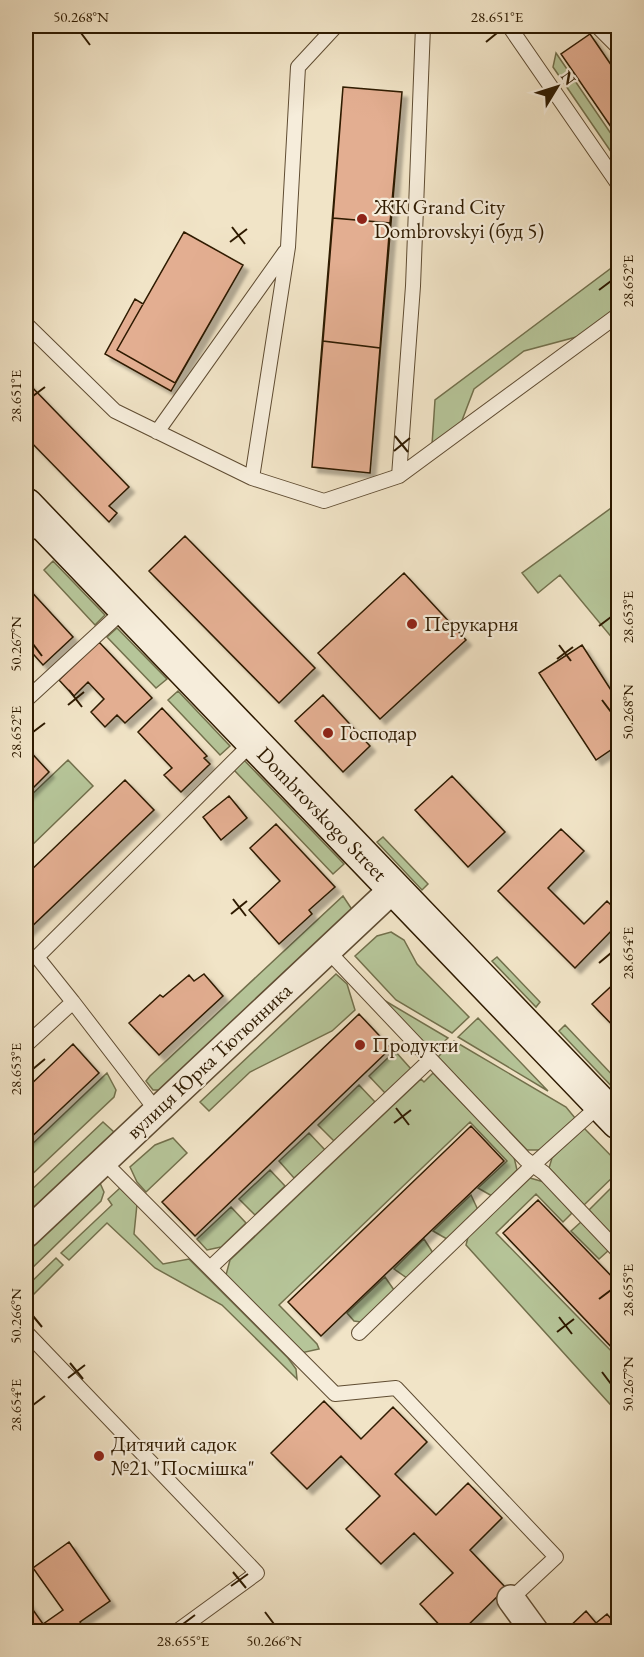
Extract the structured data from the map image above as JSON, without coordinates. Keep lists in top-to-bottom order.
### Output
{
  "streets": {
    "street": ["Dombrovskogo Street", "вулиця Юрка Тютюнника"]
  },
  "crossings": [
    ["Dombrovskogo Street", "вулиця Юрка Тютюнника"]
  ],
  "places": [
    "ЖК Grand City Dombrovskyi (буд 5)",
    "Перукарня",
    "Господар",
    "Продукти",
    "Дитячий садок №21 \"Посмішка\""
  ],
  "north": "top right",
  "coordinates": [
    "50.268°N",
    "28.651°E",
    "28.652°E",
    "28.653°E",
    "50.267°N",
    "28.654°E",
    "28.655°E",
    "50.266°N"
  ]
}
